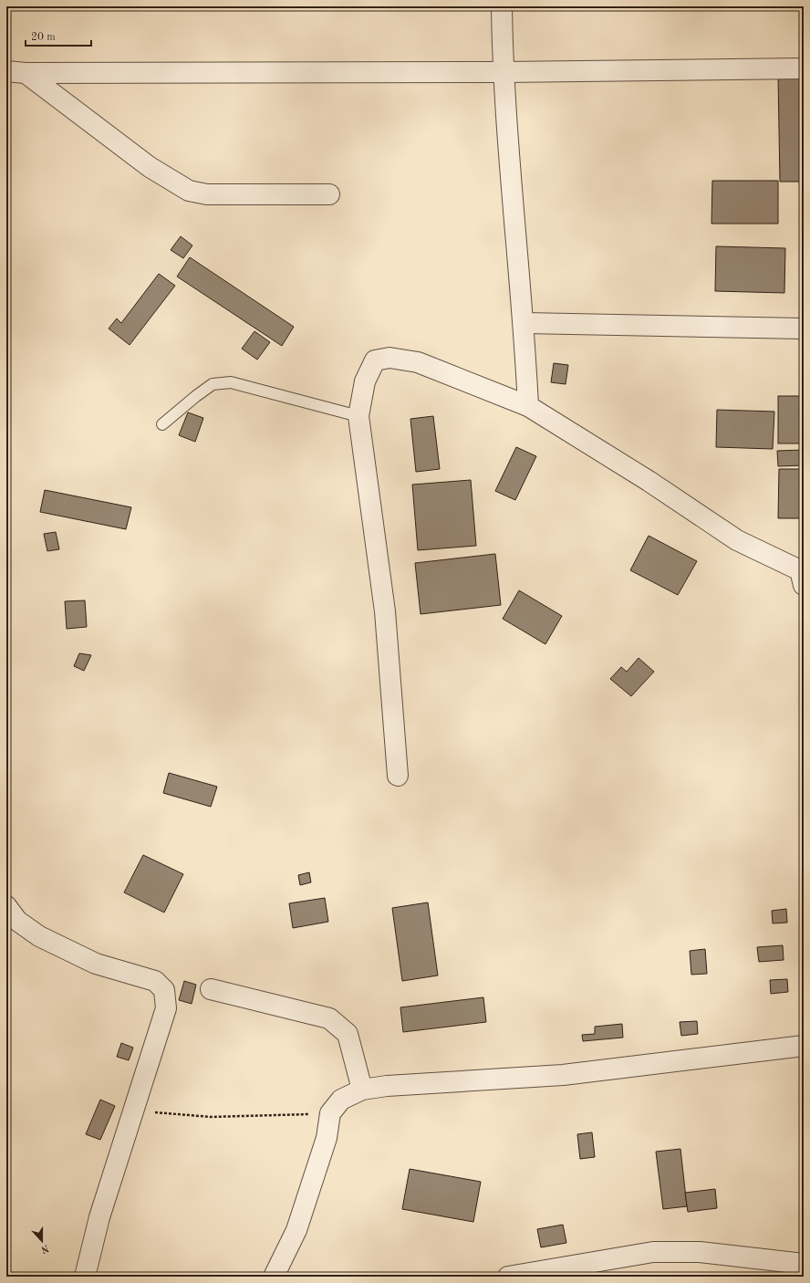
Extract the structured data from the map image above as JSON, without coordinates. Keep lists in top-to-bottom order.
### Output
{
  "scale_bar": "20 m",
  "north": "bottom"
}
